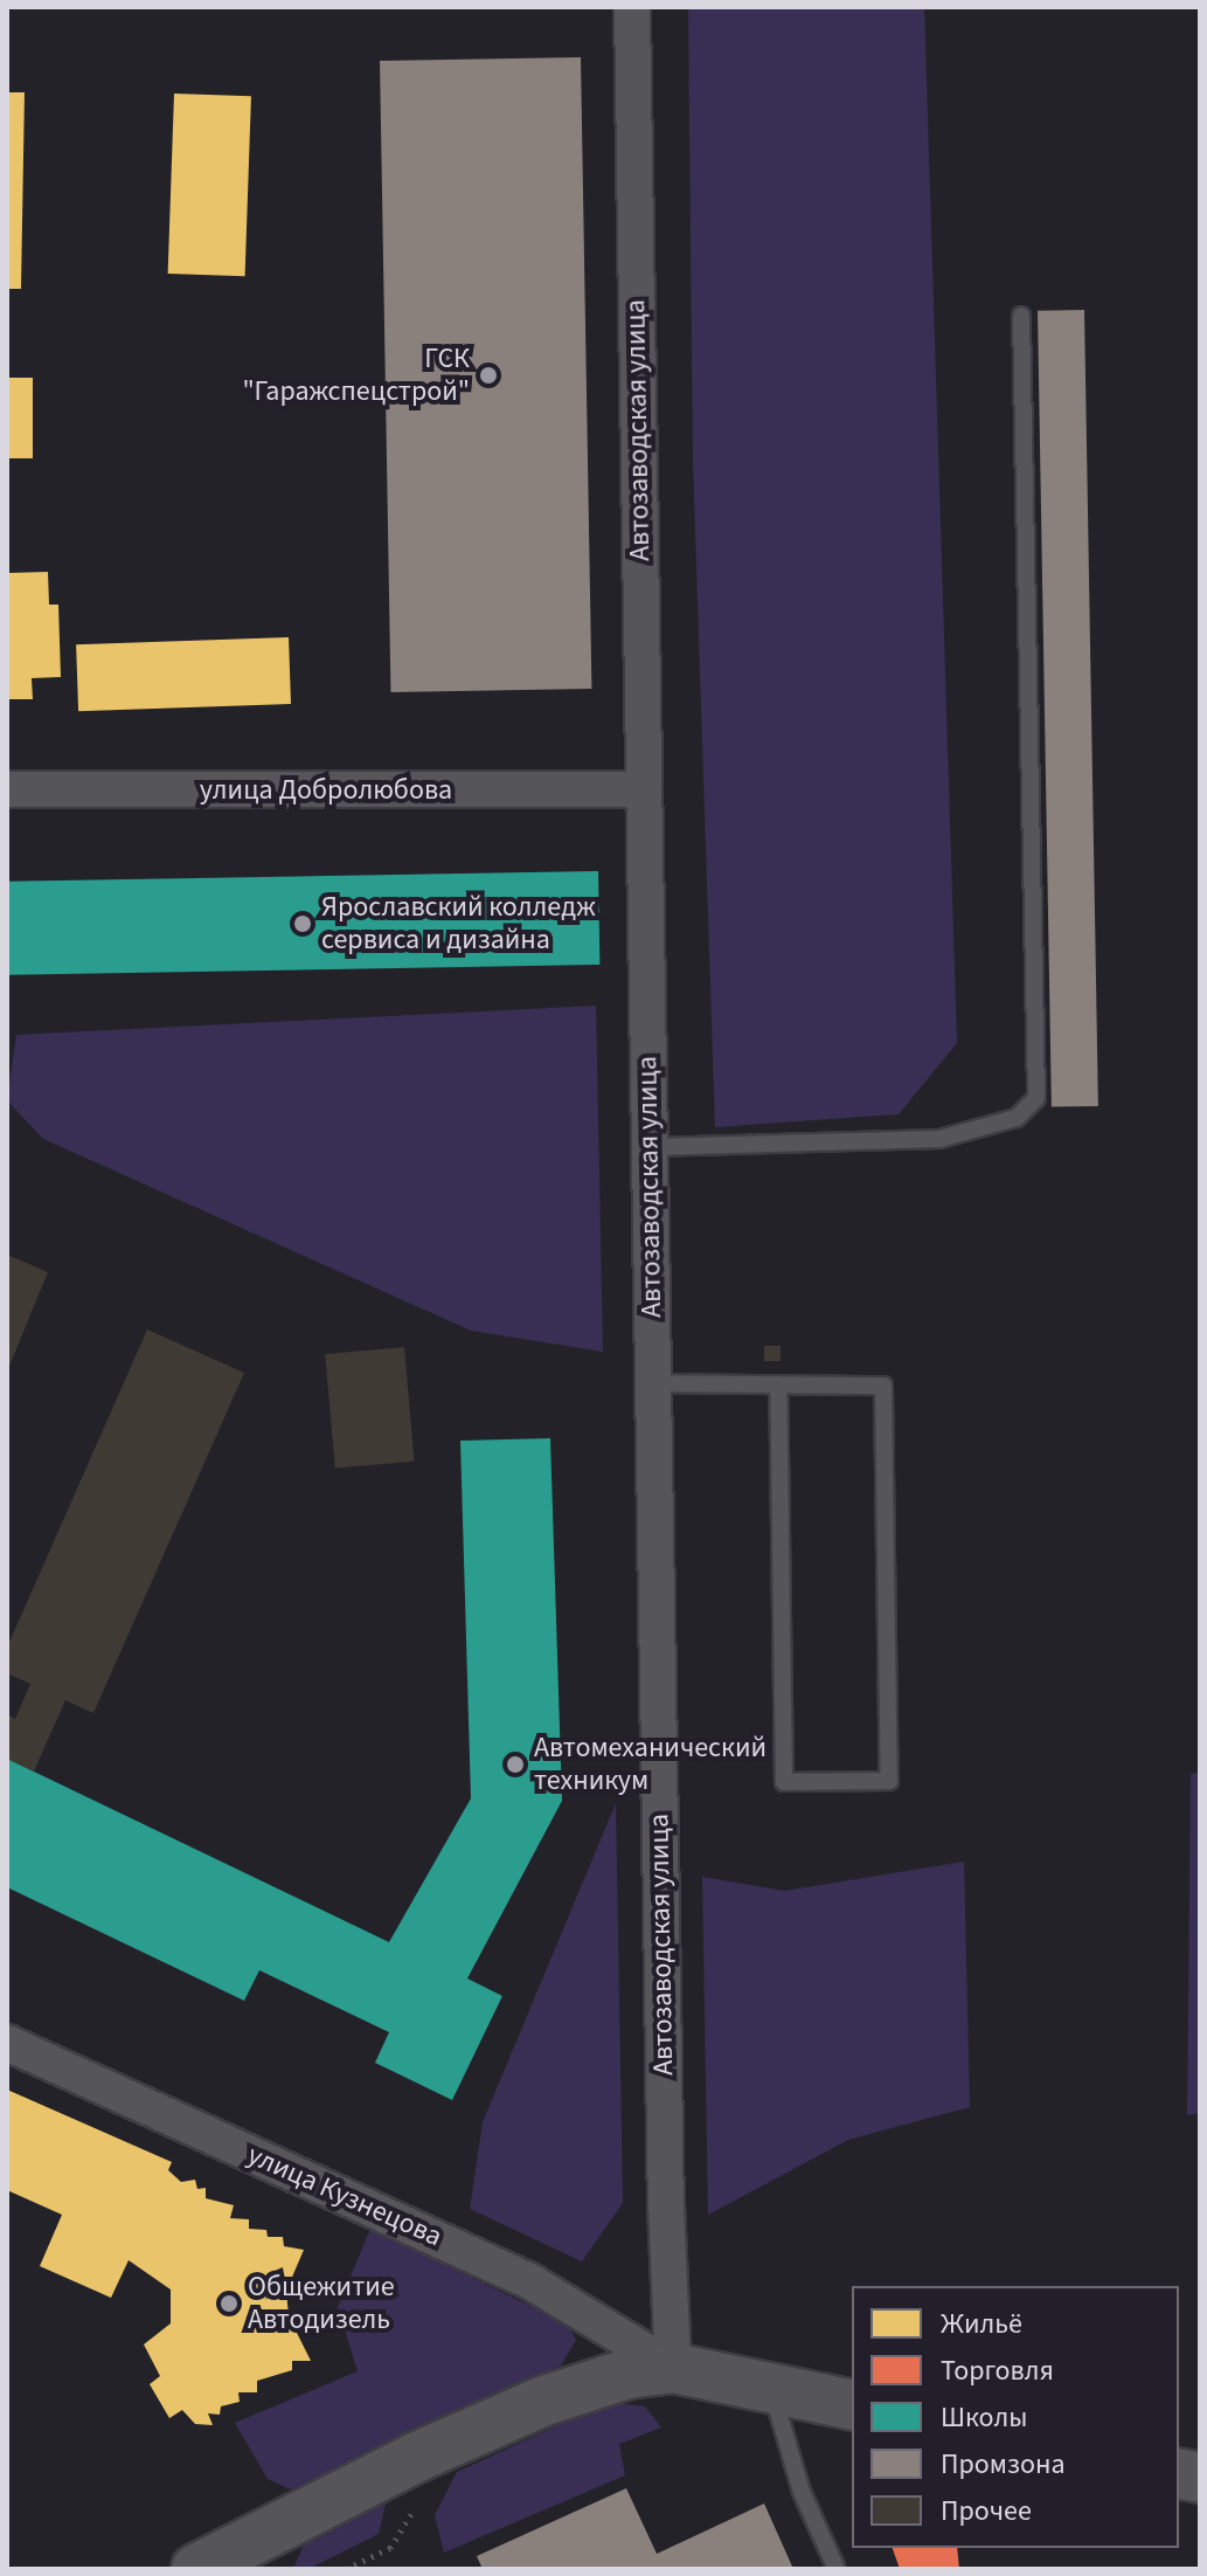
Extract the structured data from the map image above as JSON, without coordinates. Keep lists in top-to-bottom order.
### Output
{
  "streets": {
    "street": ["Автозаводская улица", "улица Добролюбова", "улица Кузнецова"]
  },
  "crossings": [
    ["Автозаводская улица", "улица Добролюбова"],
    ["Автозаводская улица", "улица Кузнецова"]
  ],
  "places": [
    "ГСК \"Гаражспецстрой\"",
    "Ярославский колледж сервиса и дизайна",
    "Автомеханический техникум",
    "Общежитие Автодизель"
  ],
  "legend": [
    "Жильё",
    "Торговля",
    "Школы",
    "Промзона",
    "Прочее"
  ]
}
